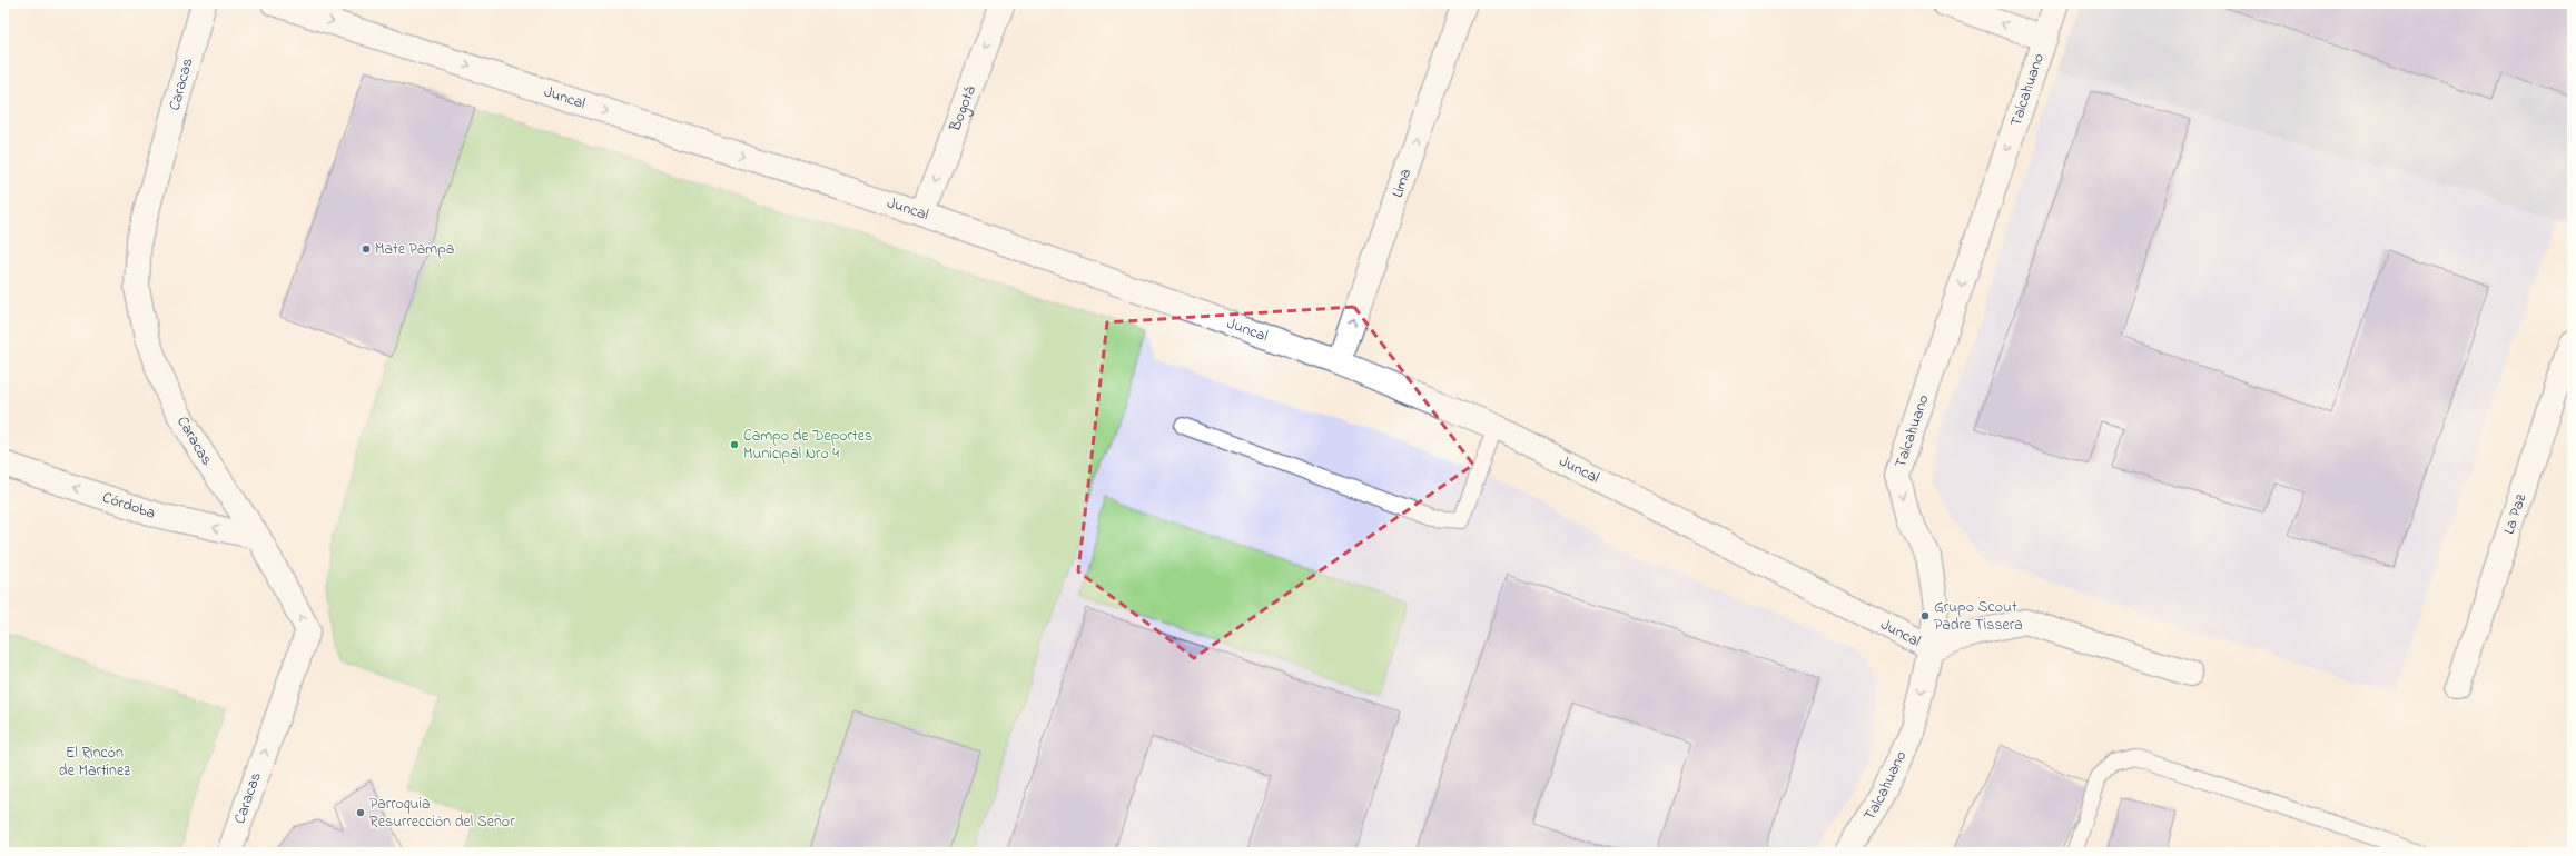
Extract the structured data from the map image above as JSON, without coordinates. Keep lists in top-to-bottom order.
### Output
{
  "streets": {
    "street": [
      "Caracas",
      "Talcahuano",
      "Juncal",
      "Bogotá",
      "Lima",
      "Córdoba",
      "La Paz"
    ]
  },
  "crossings": [
    ["Caracas", "Córdoba"],
    ["Talcahuano", "Juncal"],
    ["Juncal", "Bogotá"],
    ["Juncal", "Lima"]
  ],
  "one_way": [
    "Talcahuano",
    "Bogotá",
    "Lima",
    "Córdoba"
  ],
  "parks": ["El Rincón de Martínez"],
  "places": [
    "Mate Pampa",
    "Campo de Deportes Municipal Nro 4",
    "Grupo Scout Padre Tissera",
    "Parroquia Resurrecciòn del Señor"
  ]
}
